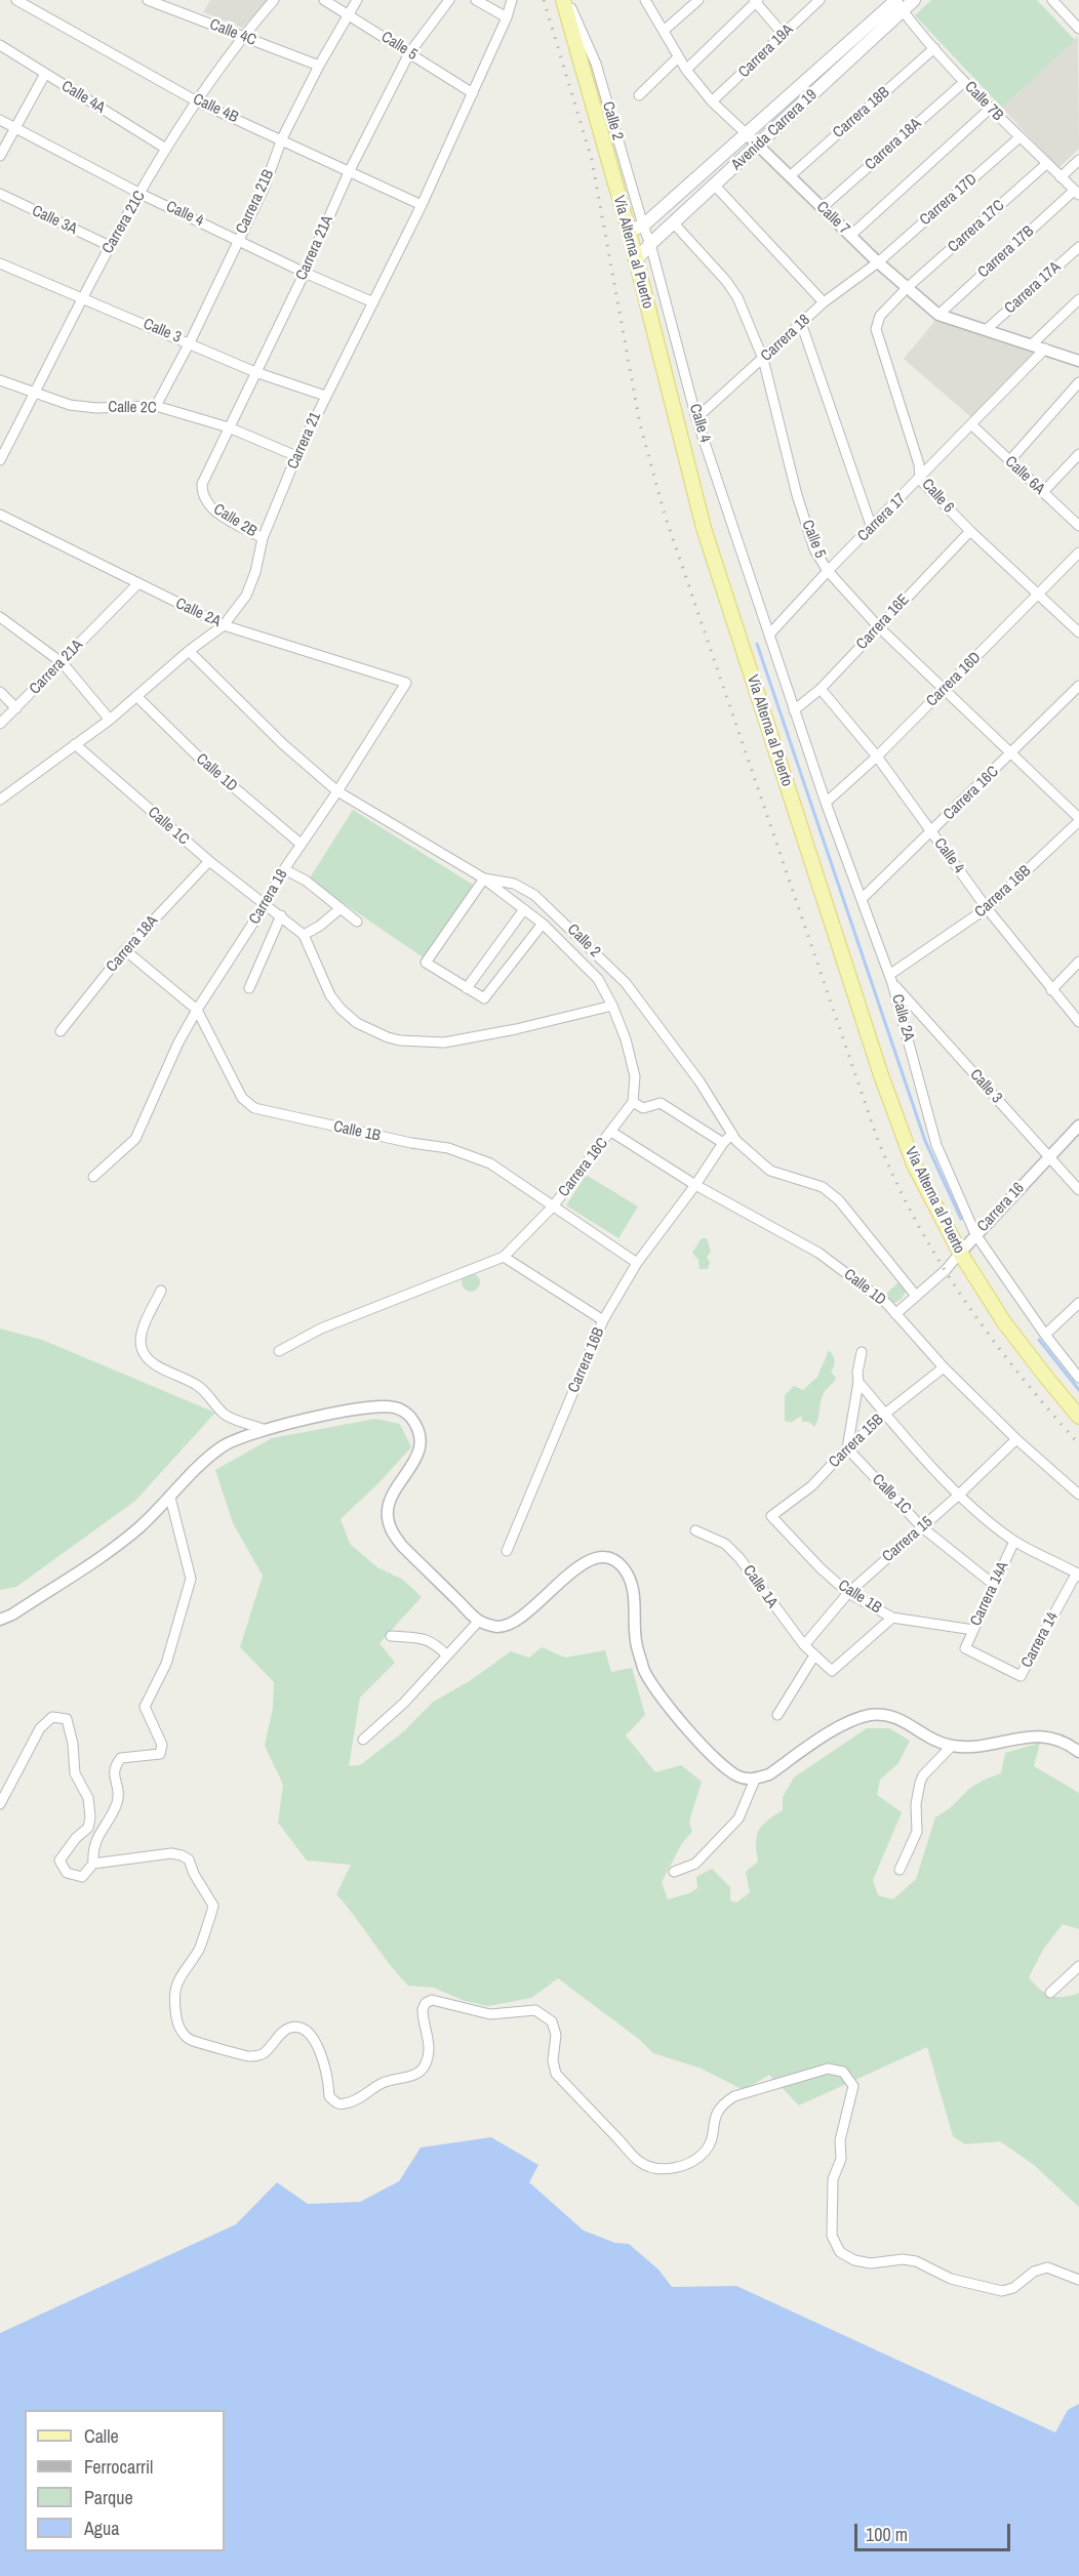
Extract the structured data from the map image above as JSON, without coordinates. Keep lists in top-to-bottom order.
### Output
{
  "streets": {
    "main road": ["Avenida Carrera 19", "Vía Alterna al Puerto"],
    "street": [
      "Calle 4C",
      "Calle 5",
      "Carrera 19A",
      "Calle 4A",
      "Calle 7B",
      "Calle 4B",
      "Carrera 18B",
      "Calle 2",
      "Carrera 18A",
      "Carrera 17D",
      "Carrera 21B",
      "Calle 4",
      "Calle 7",
      "Calle 3A",
      "Carrera 21C",
      "Carrera 17C",
      "Carrera 21A",
      "Carrera 17B",
      "Carrera 17A",
      "Calle 3",
      "Carrera 18",
      "Calle 2C",
      "Carrera 21",
      "Calle 6A",
      "Calle 6",
      "Carrera 17",
      "Calle 2B",
      "Calle 2A",
      "Carrera 16E",
      "Carrera 16D",
      "Calle 1D",
      "Carrera 16C",
      "Calle 1C",
      "Carrera 16B",
      "Calle 1B",
      "Carrera 16",
      "Carrera 15B",
      "Carrera 15",
      "Calle 1A",
      "Carrera 14A",
      "Carrera 14"
    ]
  },
  "crossings": [
    ["Calle 4C", "Carrera 21B"],
    ["Calle 4C", "Carrera 21C"],
    ["Calle 5", "Avenida Carrera 19"],
    ["Calle 5", "Carrera 21B"],
    ["Calle 5", "Carrera 21A"],
    ["Calle 5", "Carrera 18"],
    ["Calle 5", "Carrera 21"],
    ["Calle 5", "Carrera 17"],
    ["Calle 5", "Carrera 16E"],
    ["Calle 5", "Carrera 16D"],
    ["Calle 5", "Carrera 16C"],
    ["Calle 5", "Carrera 16B"],
    ["Carrera 19A", "Calle 7"],
    ["Calle 4A", "Carrera 21C"],
    ["Calle 7B", "Carrera 18B"],
    ["Calle 7B", "Avenida Carrera 19"],
    ["Calle 7B", "Carrera 18A"],
    ["Calle 7B", "Carrera 17D"],
    ["Calle 7B", "Carrera 17C"],
    ["Calle 7B", "Carrera 17B"],
    ["Calle 4B", "Carrera 21B"],
    ["Calle 4B", "Carrera 21C"],
    ["Calle 4B", "Carrera 21A"],
    ["Calle 4B", "Carrera 21"],
    ["Carrera 18B", "Calle 7"],
    ["Calle 2", "Avenida Carrera 19"],
    ["Calle 2", "Calle 4"],
    ["Calle 2", "Vía Alterna al Puerto"],
    ["Calle 2", "Carrera 18"],
    ["Calle 2", "Carrera 21"],
    ["Calle 2", "Carrera 16B"],
    ["Calle 2", "Carrera 16"],
    ["Avenida Carrera 19", "Calle 4"],
    ["Avenida Carrera 19", "Calle 7"],
    ["Avenida Carrera 19", "Vía Alterna al Puerto"],
    ["Carrera 18A", "Calle 7"],
    ["Carrera 18A", "Calle 1C"],
    ["Carrera 18A", "Calle 1B"],
    ["Carrera 17D", "Calle 7"],
    ["Carrera 17D", "Carrera 18"],
    ["Carrera 21B", "Calle 4"],
    ["Carrera 21B", "Calle 3"],
    ["Carrera 21B", "Calle 2C"],
    ["Calle 4", "Carrera 21C"],
    ["Calle 4", "Carrera 21A"],
    ["Calle 4", "Carrera 18"],
    ["Calle 4", "Carrera 21"],
    ["Calle 4", "Carrera 17"],
    ["Calle 4", "Calle 2A"],
    ["Calle 4", "Carrera 16E"],
    ["Calle 4", "Carrera 16D"],
    ["Calle 4", "Carrera 16C"],
    ["Calle 4", "Carrera 16B"],
    ["Calle 7", "Carrera 17C"],
    ["Calle 7", "Carrera 17B"],
    ["Calle 7", "Carrera 17A"],
    ["Calle 7", "Carrera 18"],
    ["Calle 7", "Calle 6"],
    ["Calle 7", "Carrera 17"],
    ["Calle 3A", "Carrera 21C"],
    ["Carrera 21C", "Calle 3"],
    ["Carrera 21C", "Calle 2C"],
    ["Carrera 17C", "Calle 6"],
    ["Carrera 21A", "Calle 3"],
    ["Carrera 21A", "Calle 2C"],
    ["Carrera 21A", "Calle 2B"],
    ["Carrera 21A", "Calle 2A"],
    ["Vía Alterna al Puerto", "Calle 2A"],
    ["Vía Alterna al Puerto", "Carrera 16"],
    ["Calle 3", "Carrera 21"],
    ["Calle 3", "Calle 2A"],
    ["Calle 3", "Carrera 16B"],
    ["Calle 3", "Carrera 16"],
    ["Carrera 18", "Calle 2A"],
    ["Carrera 18", "Calle 1D"],
    ["Carrera 18", "Calle 1C"],
    ["Carrera 18", "Calle 1B"],
    ["Calle 2C", "Carrera 21"],
    ["Carrera 21", "Calle 2B"],
    ["Carrera 21", "Calle 2A"],
    ["Carrera 21", "Calle 1D"],
    ["Carrera 21", "Calle 1C"],
    ["Calle 6A", "Carrera 17"],
    ["Calle 6", "Carrera 17"],
    ["Calle 6", "Carrera 16E"],
    ["Calle 6", "Carrera 16D"],
    ["Carrera 17", "Calle 2A"],
    ["Calle 2A", "Carrera 16E"],
    ["Calle 2A", "Carrera 16D"],
    ["Calle 2A", "Carrera 16C"],
    ["Calle 2A", "Carrera 16B"],
    ["Calle 2A", "Carrera 16"],
    ["Calle 1D", "Carrera 16C"],
    ["Calle 1D", "Carrera 16B"],
    ["Calle 1D", "Carrera 16"],
    ["Calle 1D", "Carrera 15B"],
    ["Calle 1D", "Carrera 15"],
    ["Carrera 16C", "Calle 1B"],
    ["Calle 1C", "Carrera 15B"],
    ["Calle 1C", "Carrera 15"],
    ["Calle 1C", "Carrera 14A"],
    ["Carrera 16B", "Calle 1B"],
    ["Calle 1B", "Carrera 15B"],
    ["Calle 1B", "Carrera 15"],
    ["Calle 1B", "Calle 1A"],
    ["Calle 1B", "Carrera 14A"],
    ["Carrera 15", "Calle 1A"],
    ["Carrera 14A", "Carrera 14"]
  ],
  "legend": [
    "Calle",
    "Ferrocarril",
    "Parque",
    "Agua"
  ],
  "scale_bar": "100 m"
}
